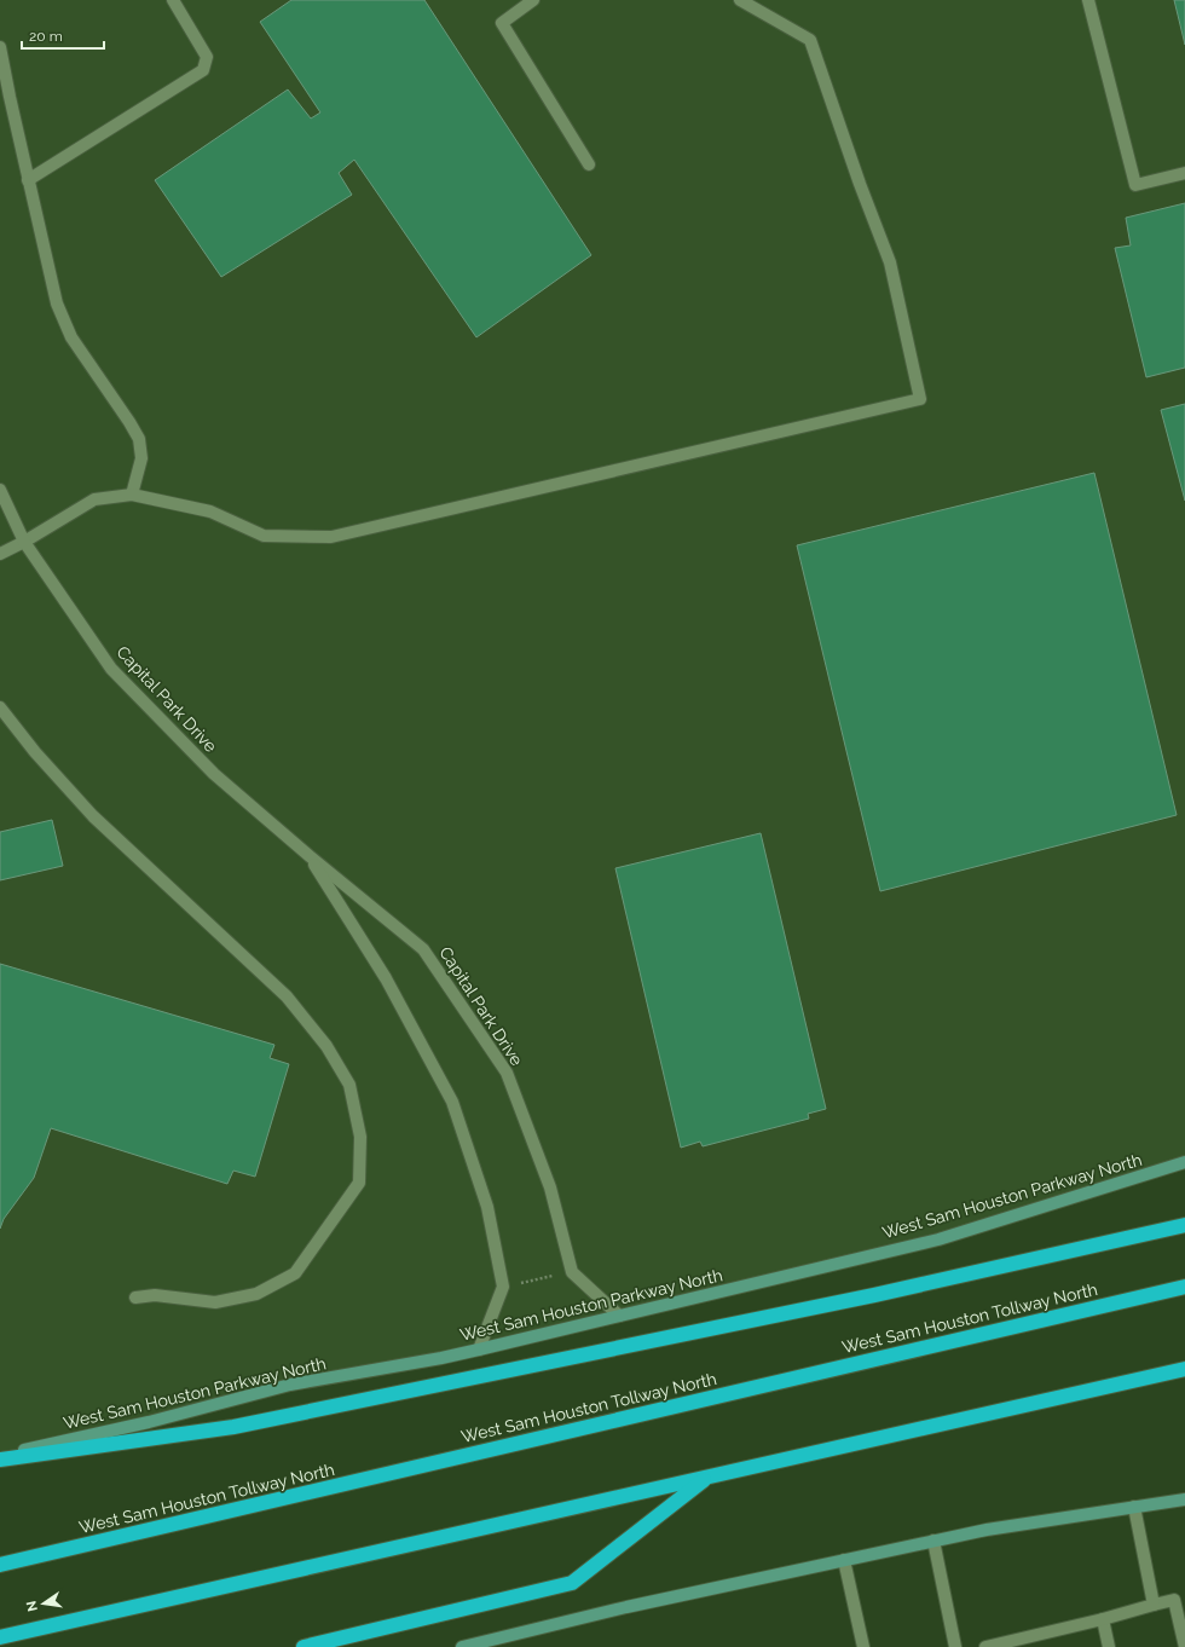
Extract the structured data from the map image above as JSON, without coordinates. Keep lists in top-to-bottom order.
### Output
{
  "streets": {
    "highway": ["West Sam Houston Tollway North"],
    "main road": ["West Sam Houston Parkway North"],
    "street": ["Capital Park Drive"]
  },
  "crossings": [
    ["Capital Park Drive", "West Sam Houston Parkway North"]
  ],
  "scale_bar": "20 m",
  "north": "left"
}
